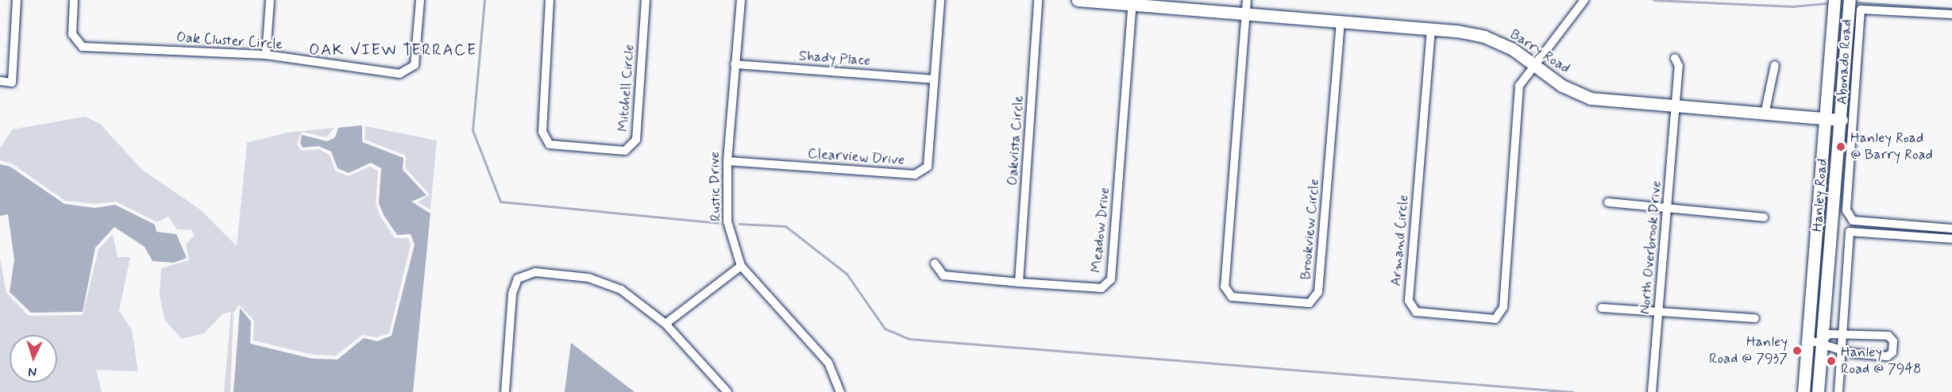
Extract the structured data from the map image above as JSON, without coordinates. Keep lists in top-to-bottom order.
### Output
{
  "streets": {
    "street": [
      "Oak Cluster Circle",
      "Barry Road",
      "Shady Place",
      "Abonado Road",
      "Mitchell Circle",
      "Oakvista Circle",
      "Clearview Drive",
      "Rustic Drive",
      "Hanley Road",
      "Brookview Circle",
      "Meadow Drive",
      "Armand Circle",
      "North Overbrook Drive"
    ]
  },
  "crossings": [
    ["Barry Road", "Abonado Road"],
    ["Barry Road", "Hanley Road"],
    ["Barry Road", "Brookview Circle"],
    ["Barry Road", "Meadow Drive"],
    ["Barry Road", "Armand Circle"],
    ["Barry Road", "North Overbrook Drive"],
    ["Shady Place", "Clearview Drive"],
    ["Shady Place", "Rustic Drive"],
    ["Abonado Road", "Hanley Road"],
    ["Oakvista Circle", "Meadow Drive"],
    ["Clearview Drive", "Rustic Drive"]
  ],
  "districts": ["OAK VIEW TERRACE"],
  "places": ["Hanley Road @ Barry Road", "Hanley Road @ 7937", "Hanley Road @ 7948"],
  "north": "bottom"
}
